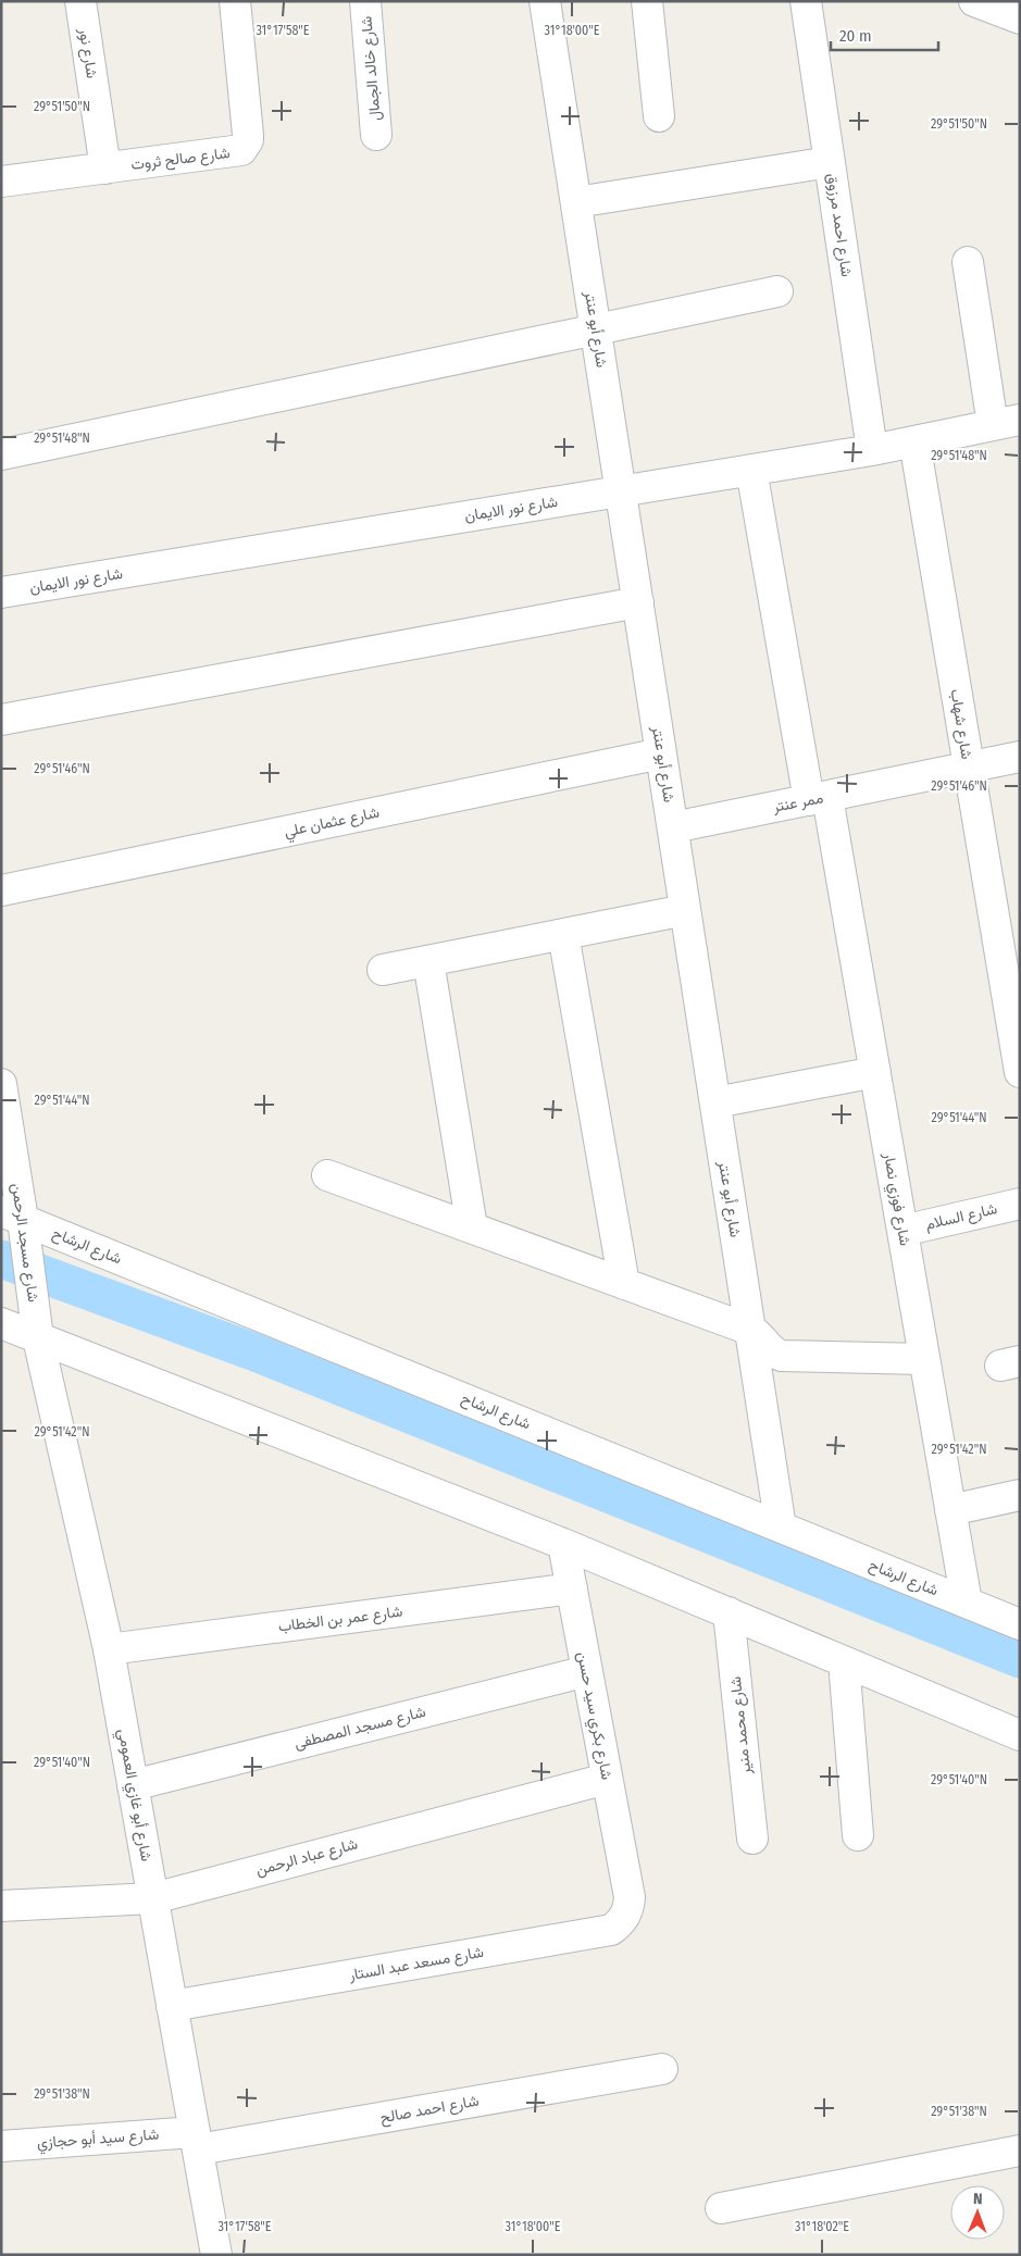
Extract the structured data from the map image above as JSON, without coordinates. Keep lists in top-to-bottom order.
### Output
{
  "streets": {
    "street": [
      "شارع نور",
      "شارع خالد الجمال",
      "شارع صالح ثروت",
      "شارع احمد مرزوق",
      "شارع أبو عنتر",
      "شارع نور الايمان",
      "شارع شهاب",
      "ممر عنتر",
      "شارع عثمان علي",
      "شارع فوزي نصار",
      "شارع السلام",
      "شارع مسجد الرحمن",
      "شارع الرشاح",
      "شارع عمر بن الخطاب",
      "شارع بكري سيد حسن",
      "شارع محمد منير",
      "شارع مسجد المصطفى",
      "شارع أبو غازي العمومي",
      "شارع عباد الرحمن",
      "شارع مسعد عبد الستار",
      "شارع احمد صالح",
      "شارع سيد أبو حجازي"
    ]
  },
  "crossings": [
    ["شارع نور", "شارع صالح ثروت"],
    ["شارع احمد مرزوق", "شارع نور الايمان"],
    ["شارع أبو عنتر", "شارع نور الايمان"],
    ["شارع أبو عنتر", "ممر عنتر"],
    ["شارع أبو عنتر", "شارع عثمان علي"],
    ["شارع أبو عنتر", "شارع الرشاح"],
    ["شارع نور الايمان", "شارع شهاب"],
    ["شارع نور الايمان", "شارع فوزي نصار"],
    ["شارع شهاب", "ممر عنتر"],
    ["ممر عنتر", "شارع فوزي نصار"],
    ["شارع فوزي نصار", "شارع السلام"],
    ["شارع فوزي نصار", "شارع الرشاح"],
    ["شارع مسجد الرحمن", "شارع الرشاح"],
    ["شارع مسجد الرحمن", "شارع أبو غازي العمومي"],
    ["شارع عمر بن الخطاب", "شارع بكري سيد حسن"],
    ["شارع عمر بن الخطاب", "شارع أبو غازي العمومي"],
    ["شارع بكري سيد حسن", "شارع مسجد المصطفى"],
    ["شارع بكري سيد حسن", "شارع عباد الرحمن"],
    ["شارع بكري سيد حسن", "شارع مسعد عبد الستار"],
    ["شارع مسجد المصطفى", "شارع أبو غازي العمومي"],
    ["شارع أبو غازي العمومي", "شارع عباد الرحمن"],
    ["شارع أبو غازي العمومي", "شارع مسعد عبد الستار"],
    ["شارع أبو غازي العمومي", "شارع احمد صالح"],
    ["شارع أبو غازي العمومي", "شارع سيد أبو حجازي"],
    ["شارع احمد صالح", "شارع سيد أبو حجازي"]
  ],
  "scale_bar": "20 m",
  "north": "top",
  "coordinates": [
    "31°17'58\"E",
    "31°18'00\"E",
    "29°51'50\"N",
    "29°51'48\"N",
    "29°51'46\"N",
    "29°51'44\"N",
    "29°51'42\"N",
    "29°51'40\"N",
    "29°51'38\"N",
    "31°18'02\"E"
  ]
}
